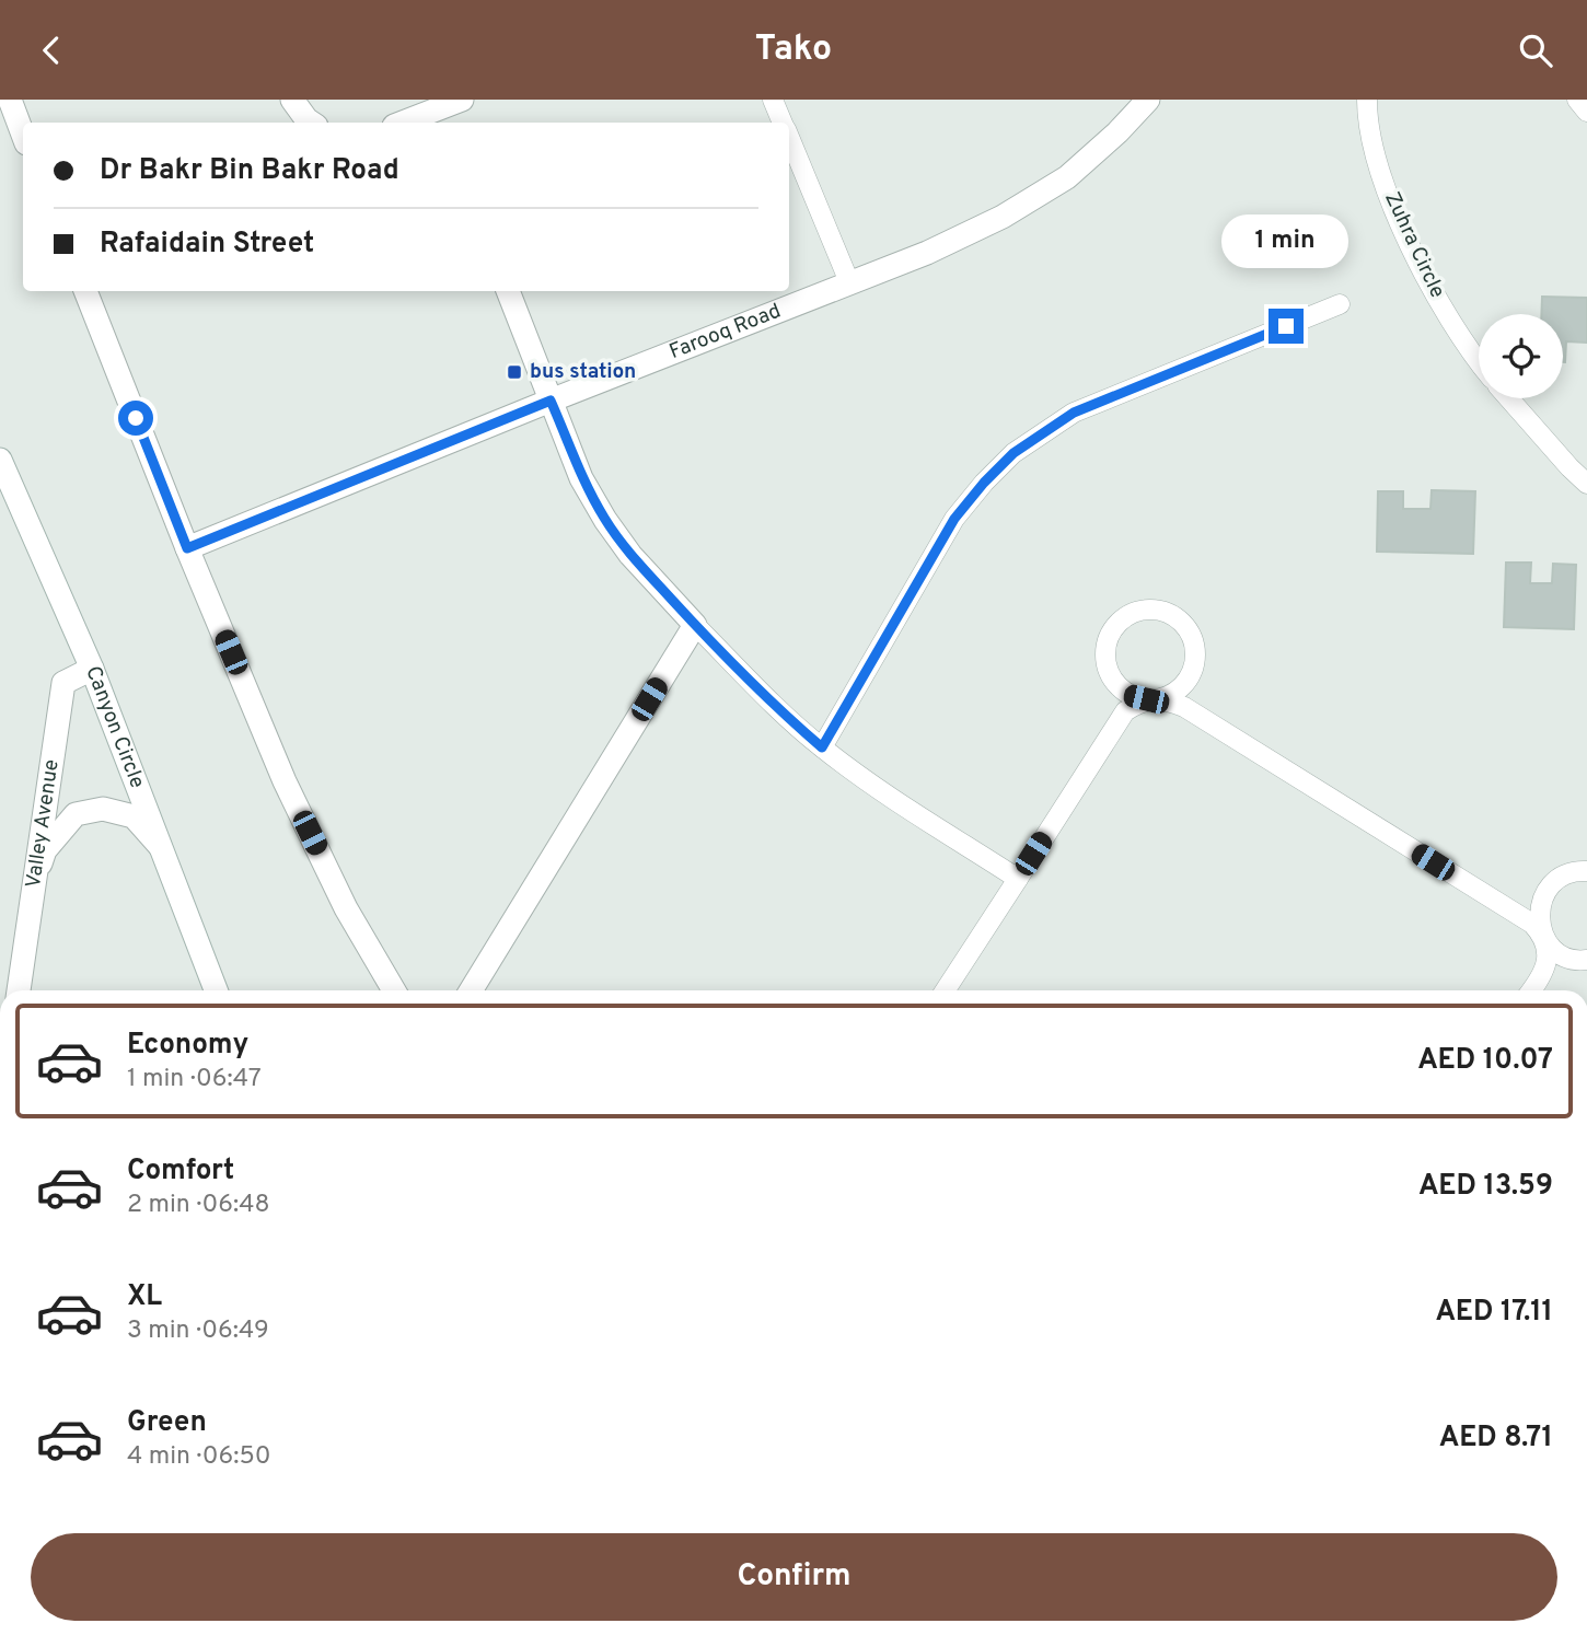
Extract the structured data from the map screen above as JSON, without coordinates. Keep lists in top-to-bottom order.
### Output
{
  "streets": {
    "street": ["Farooq Road", "Canyon Circle", "Valley Avenue"],
    "lane": ["Zuhra Circle"]
  },
  "crossings": [
    ["Canyon Circle", "Valley Avenue"]
  ],
  "places": {
    "transit": ["bus station"]
  },
  "page": {
    "header": "Tako",
    "banner": ["Dr Bakr Bin Bakr Road", "Rafaidain Street"],
    "bubble": "1 min",
    "list": [
      {
        "name": "Economy",
        "note": "1 min · 06:47",
        "value": "AED 10.07"
      },
      {
        "name": "Comfort",
        "note": "2 min · 06:48",
        "value": "AED 13.59"
      },
      {
        "name": "XL",
        "note": "3 min · 06:49",
        "value": "AED 17.11"
      },
      {
        "name": "Green",
        "note": "4 min · 06:50",
        "value": "AED 8.71"
      }
    ],
    "buttons": "Confirm"
  }
}
